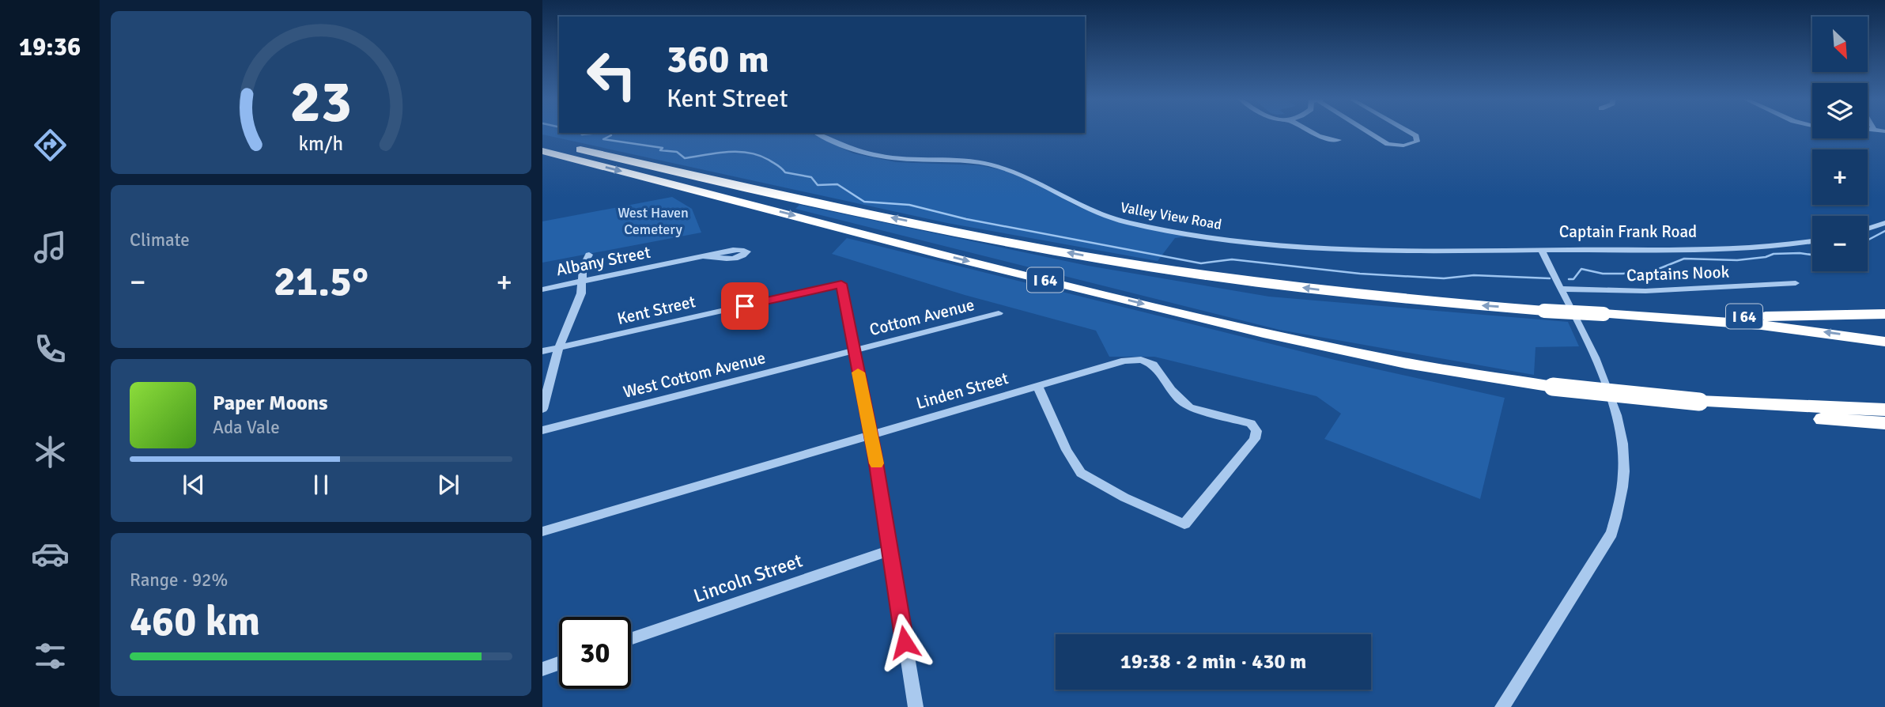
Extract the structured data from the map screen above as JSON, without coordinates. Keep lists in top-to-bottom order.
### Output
{
  "streets": {
    "highway": ["I 64"],
    "street": [
      "Valley View Road",
      "Captain Frank Road",
      "Albany Street",
      "Captains Nook",
      "Kent Street",
      "Cottom Avenue",
      "West Cottom Avenue",
      "Linden Street",
      "Lincoln Street"
    ]
  },
  "crossings": [
    ["Valley View Road", "Captain Frank Road"],
    ["Captain Frank Road", "Captains Nook"],
    ["Kent Street", "Cottom Avenue"],
    ["Kent Street", "West Cottom Avenue"],
    ["Cottom Avenue", "West Cottom Avenue"]
  ],
  "parks": ["West Haven Cemetery"],
  "north": "bottom right",
  "page": {
    "tabs": "19:36",
    "map_buttons": ["+", "−"],
    "turn": ["360 m", "Kent Street"],
    "tile": [
      "Climate",
      ["Range · 92%", "460 km"]
    ],
    "heat": ["−", "21.5°", "+"],
    "song": ["Paper Moons", "Ada Vale"],
    "limit": "30",
    "trip": "19:38 · 2 min · 430 m",
    "gauge": ["23", "km/h"]
  }
}
